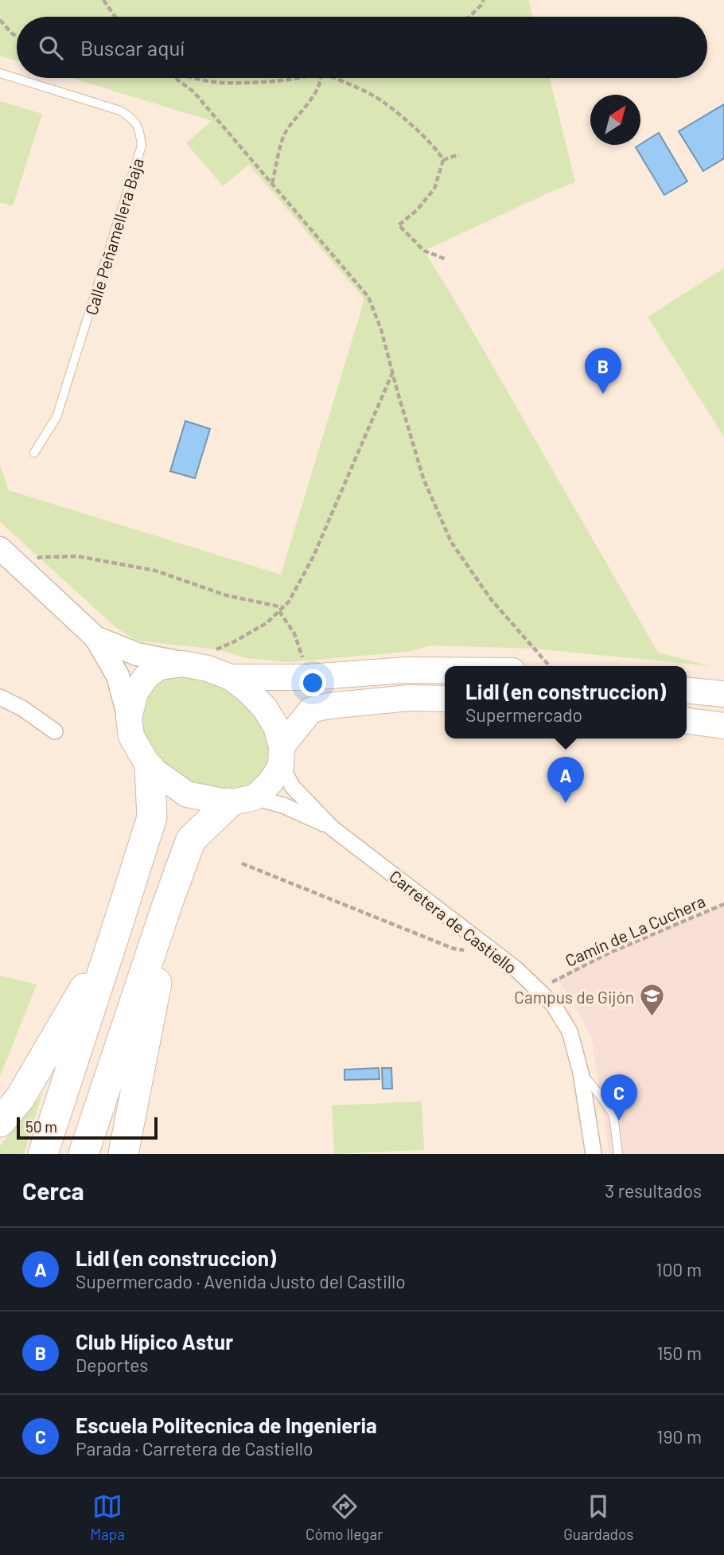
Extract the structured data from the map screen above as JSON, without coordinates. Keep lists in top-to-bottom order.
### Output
{
  "streets": {
    "street": ["Carretera de Castiello"],
    "lane": ["Calle Peñamellera Baja"],
    "path": ["Camín de La Cuchera"]
  },
  "places": {
    "school or university": ["Campus de Gijón"]
  },
  "scale_bar": "50 m",
  "north": "top right",
  "page": {
    "search": "Buscar aquí",
    "pins": ["B", "A", "C"],
    "popup": ["Lidl (en construccion)", "Supermercado"],
    "scale": "50 m",
    "heading": ["Cerca", "3 resultados"],
    "list": [
      {
        "mark": "A",
        "name": "Lidl (en construccion)",
        "note": "Supermercado · Avenida Justo del Castillo",
        "value": "100 m"
      },
      {
        "mark": "B",
        "name": "Club Hípico Astur",
        "note": "Deportes",
        "value": "150 m"
      },
      {
        "mark": "C",
        "name": "Escuela Politecnica de Ingenieria",
        "note": "Parada · Carretera de Castiello",
        "value": "190 m"
      }
    ],
    "nav": ["Mapa", "Cómo llegar", "Guardados"]
  }
}
